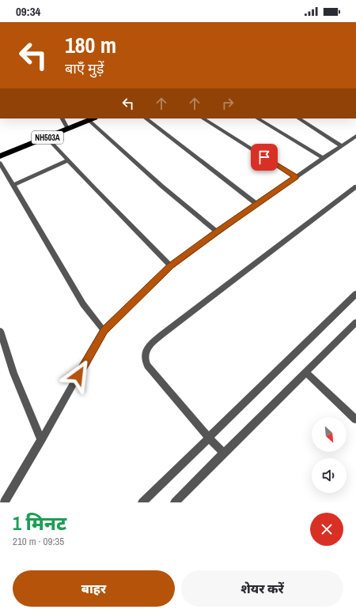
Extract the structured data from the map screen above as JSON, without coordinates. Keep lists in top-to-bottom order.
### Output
{
  "streets": {
    "highway": ["NH503A"]
  },
  "north": "bottom right",
  "page": {
    "status": "09:34",
    "turn": ["180 m", "बाएँ मुड़ें"],
    "heading": ["1 मिनट", "210 m · 09:35"],
    "buttons": ["बाहर", "शेयर करें"]
  }
}
